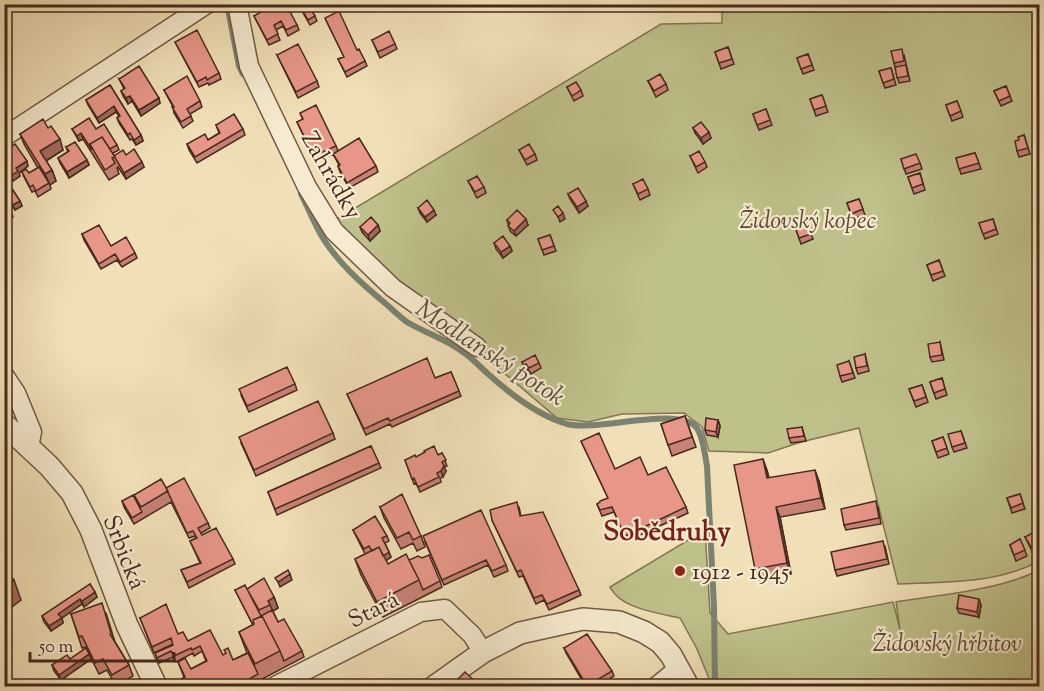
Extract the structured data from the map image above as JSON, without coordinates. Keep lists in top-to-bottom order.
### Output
{
  "streets": {
    "street": ["Zahrádky", "Srbická", "Stará"]
  },
  "districts": ["Sobědruhy"],
  "water": ["Modlanský potok"],
  "parks": ["Židovský kopec", "Židovský hřbitov"],
  "places": ["1912 - 1945"],
  "scale_bar": "50 m"
}
